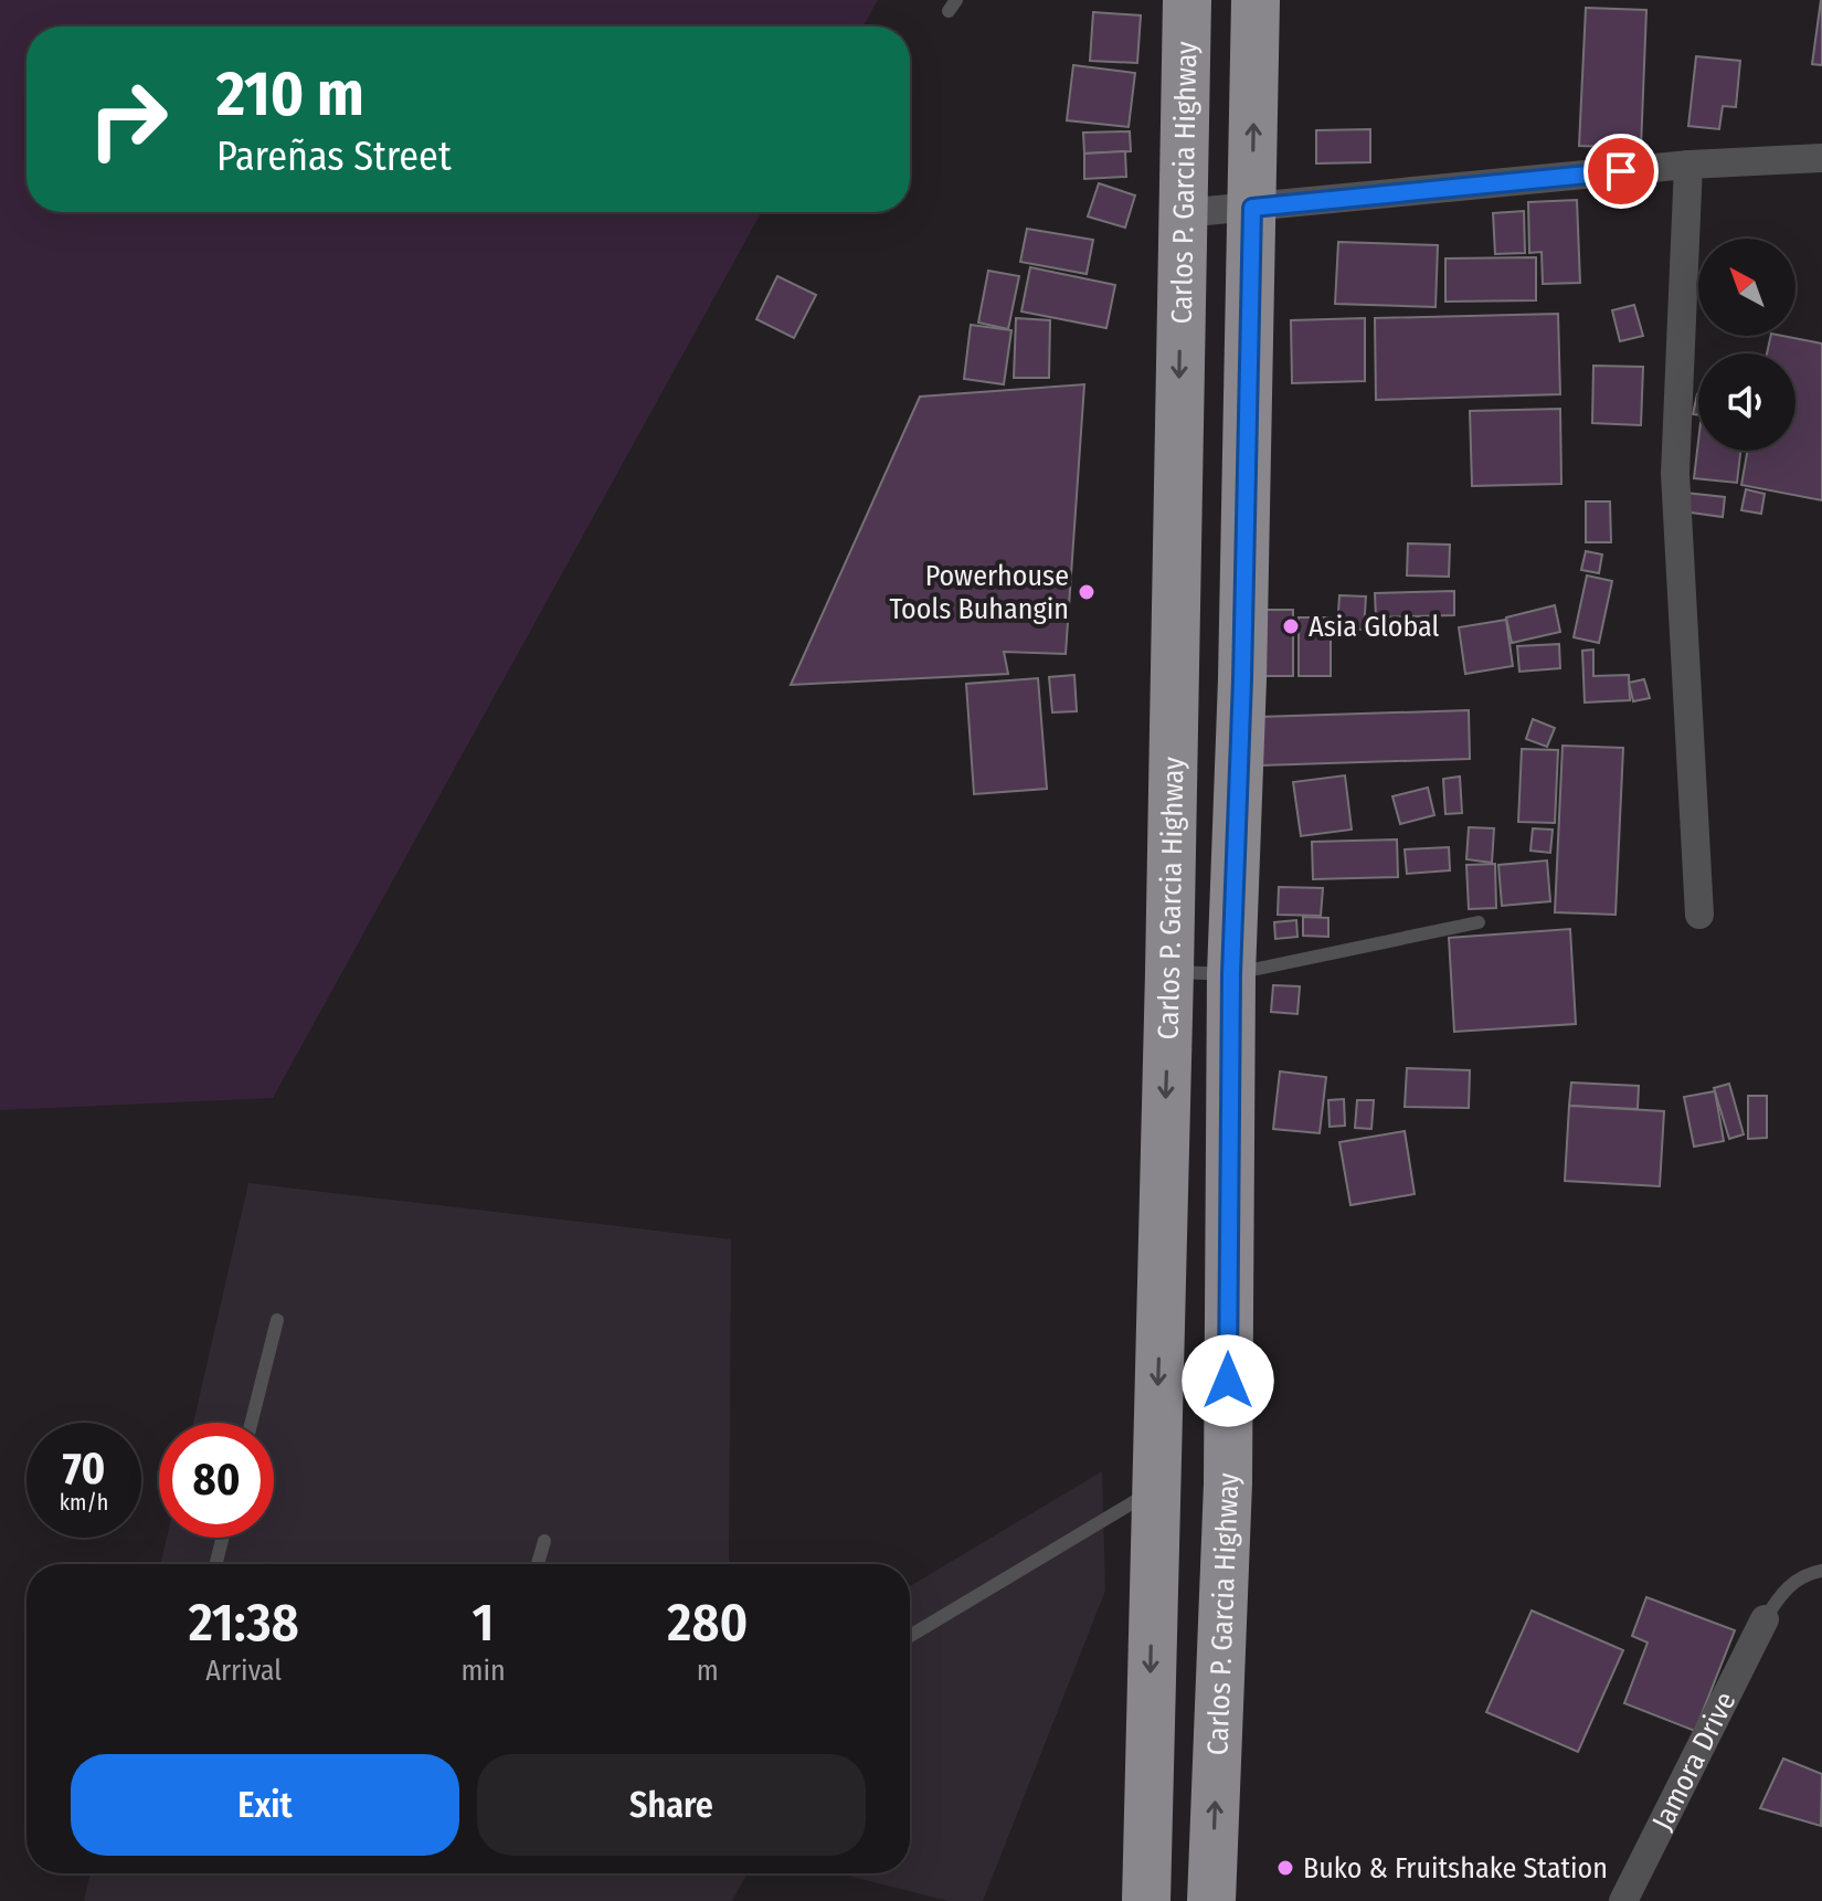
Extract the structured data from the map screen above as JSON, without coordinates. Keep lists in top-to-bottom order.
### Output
{
  "streets": {
    "highway": ["Carlos P. Garcia Highway"],
    "street": ["Jamora Drive"]
  },
  "places": ["Powerhouse Tools Buhangin", "Asia Global", "Buko & Fruitshake Station"],
  "north": "top left",
  "page": {
    "turn": ["210 m", "Pareñas Street"],
    "speed": "70 km/h",
    "limit": "80",
    "eta": [
      "21:38",
      "Arrival",
      "1",
      "min",
      "280",
      "m"
    ],
    "buttons": ["Exit", "Share"]
  }
}
